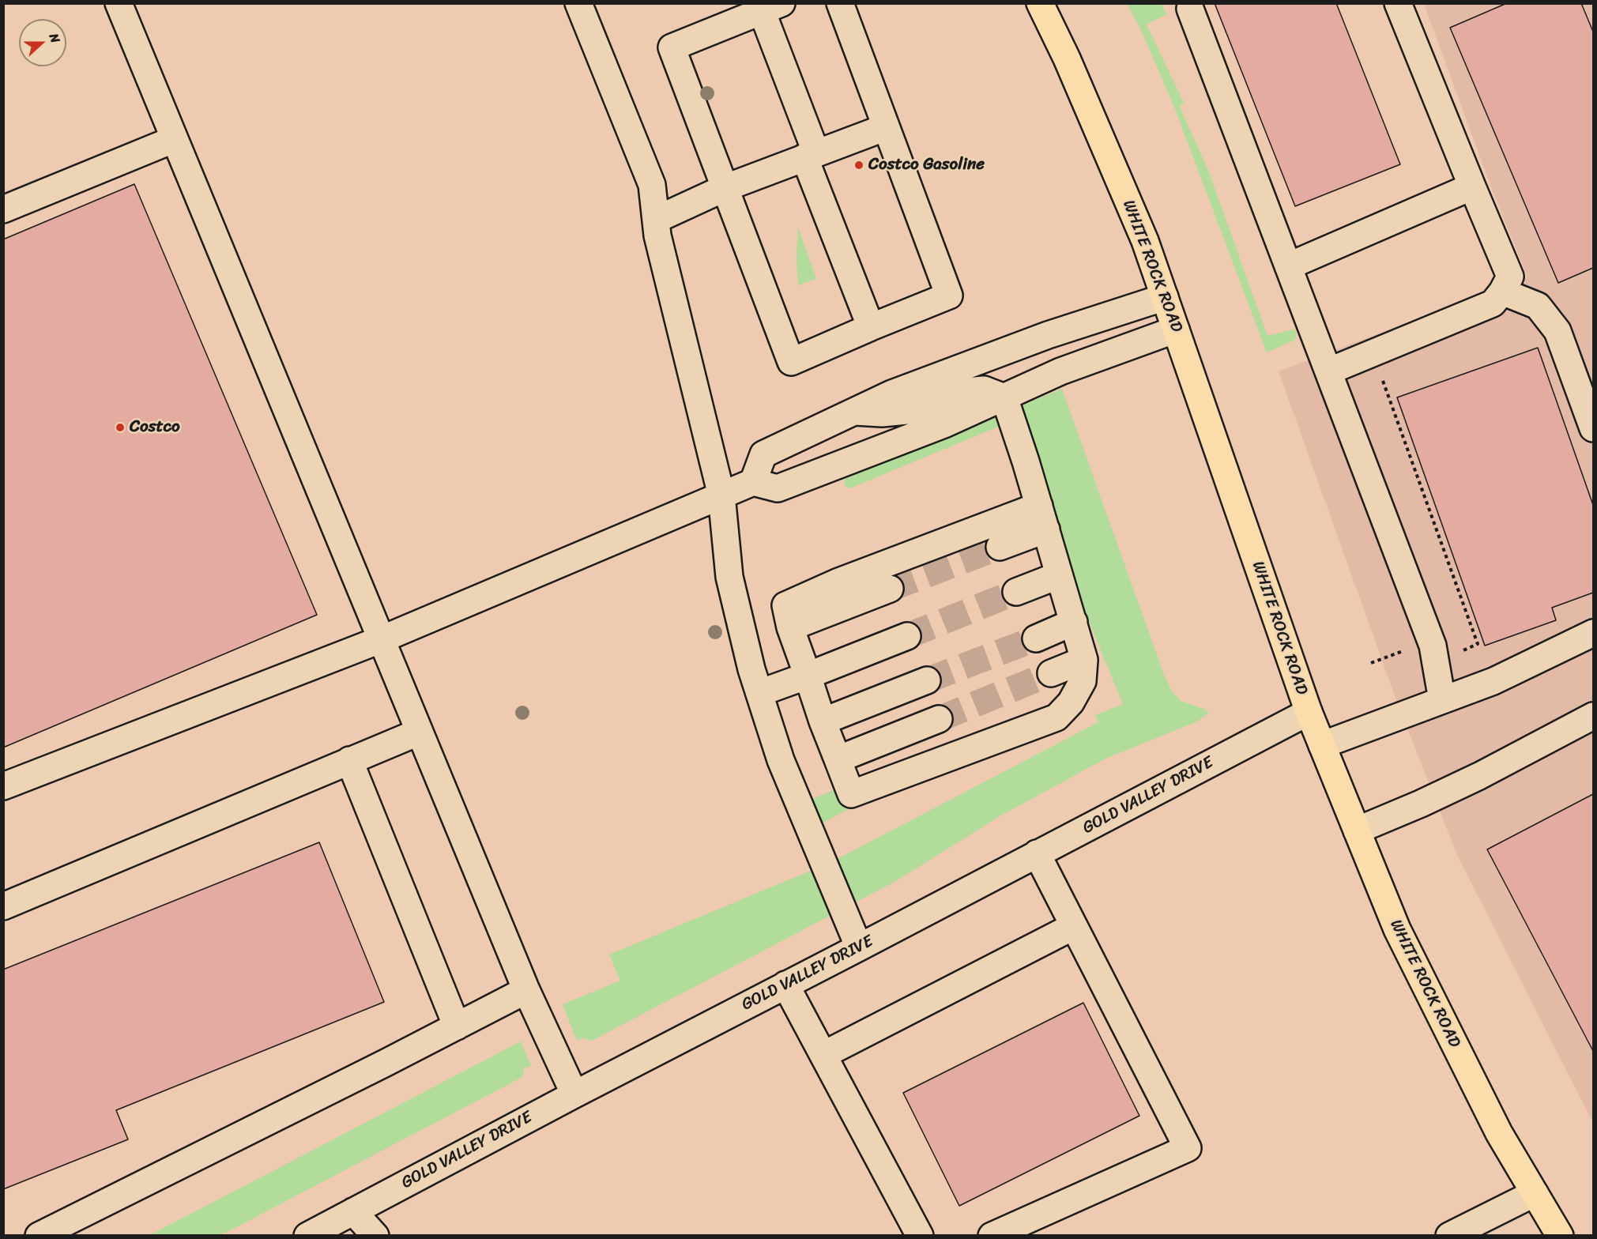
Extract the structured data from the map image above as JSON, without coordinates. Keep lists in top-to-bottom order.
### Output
{
  "streets": {
    "main road": ["WHITE ROCK ROAD"],
    "street": ["GOLD VALLEY DRIVE"]
  },
  "crossings": [
    ["WHITE ROCK ROAD", "GOLD VALLEY DRIVE"]
  ],
  "places": ["Costco Gasoline", "Costco"],
  "north": "right"
}
